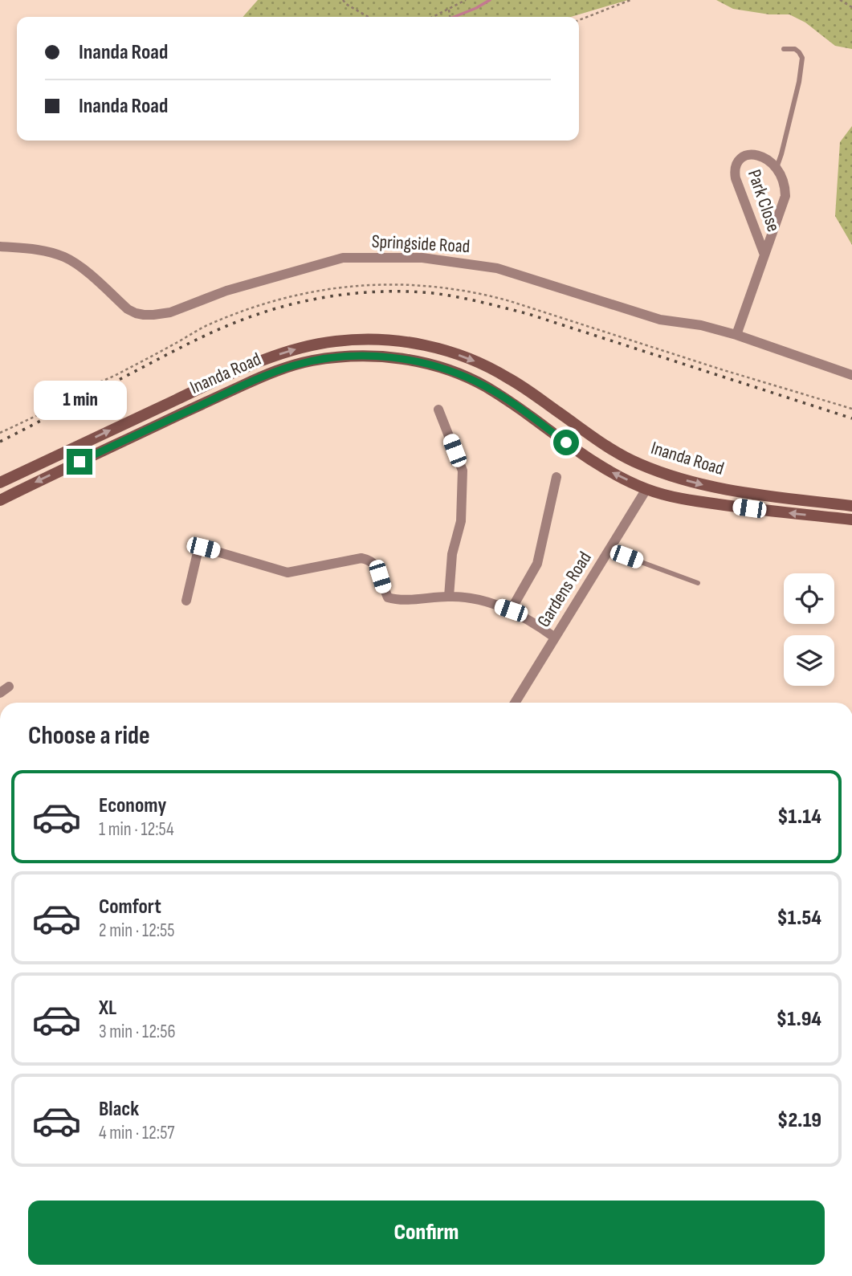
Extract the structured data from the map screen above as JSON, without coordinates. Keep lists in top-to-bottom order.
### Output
{
  "streets": {
    "main road": ["Inanda Road"],
    "street": ["Park Close", "Springside Road", "Gardens Road"]
  },
  "crossings": [
    ["Park Close", "Springside Road"],
    ["Inanda Road", "Gardens Road"]
  ],
  "page": {
    "banner": ["Inanda Road", "Inanda Road"],
    "bubble": "1 min",
    "heading": "Choose a ride",
    "list": [
      {
        "name": "Economy",
        "note": "1 min · 12:54",
        "value": "$1.14"
      },
      {
        "name": "Comfort",
        "note": "2 min · 12:55",
        "value": "$1.54"
      },
      {
        "name": "XL",
        "note": "3 min · 12:56",
        "value": "$1.94"
      },
      {
        "name": "Black",
        "note": "4 min · 12:57",
        "value": "$2.19"
      }
    ],
    "buttons": "Confirm"
  }
}
